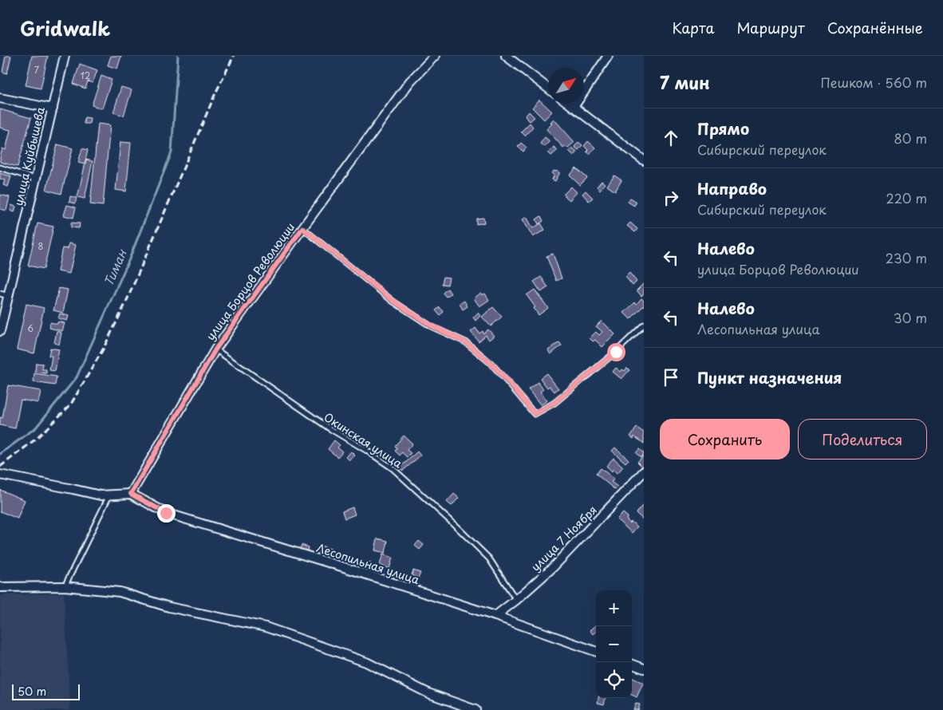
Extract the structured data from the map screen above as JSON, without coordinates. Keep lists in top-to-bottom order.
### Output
{
  "streets": {
    "street": [
      "улица Куйбышева",
      "улица Борцов Революции",
      "улица 7 Ноября",
      "Лесопильная улица"
    ],
    "lane": ["Окинская улица"]
  },
  "crossings": [
    ["улица Борцов Революции", "Окинская улица"],
    ["улица Борцов Революции", "Лесопильная улица"],
    ["Окинская улица", "улица 7 Ноября"],
    ["улица 7 Ноября", "Лесопильная улица"]
  ],
  "water": ["Тиман"],
  "house_numbers": [
    "7",
    "12",
    "8",
    "6"
  ],
  "scale_bar": "50 m",
  "north": "top right",
  "page": {
    "header": "Gridwalk",
    "nav": ["Карта", "Маршрут", "Сохранённые"],
    "heading": ["7 мин", "Пешком · 560 m"],
    "list": [
      ["Прямо", "Сибирский переулок", "80 m"],
      ["Направо", "Сибирский переулок", "220 m"],
      ["Налево", "улица Борцов Революции", "230 m"],
      ["Налево", "Лесопильная улица", "30 m"],
      "Пункт назначения"
    ],
    "buttons": ["Сохранить", "Поделиться"],
    "map_buttons": ["+", "−"],
    "scale": "50 m"
  }
}
